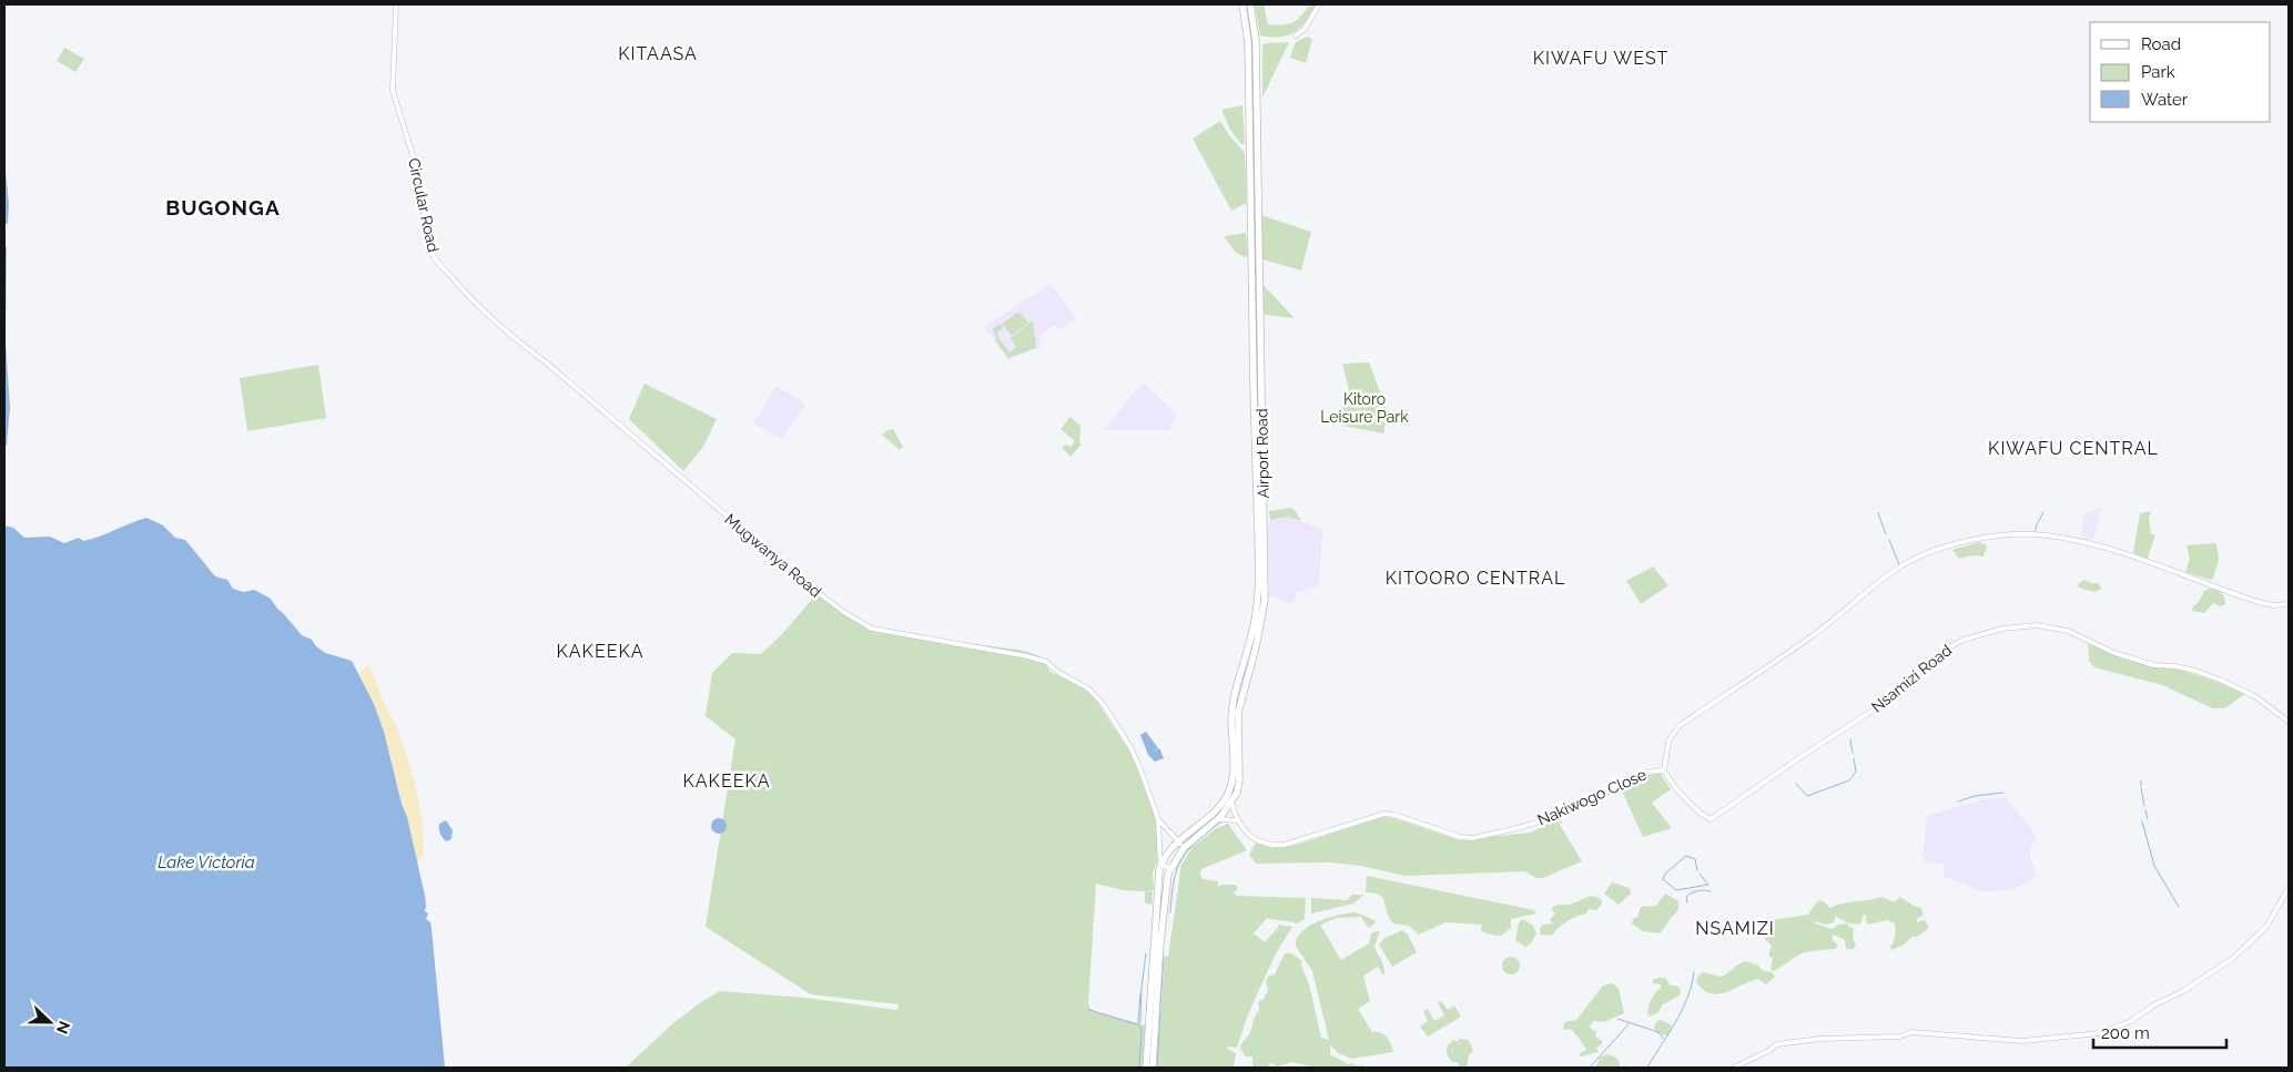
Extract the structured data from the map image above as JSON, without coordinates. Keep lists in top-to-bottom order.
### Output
{
  "streets": {
    "highway": ["Airport Road"],
    "street": [
      "Circular Road",
      "Mugwanya Road",
      "Nsamizi Road",
      "Nakiwogo Close"
    ]
  },
  "crossings": [
    ["Circular Road", "Mugwanya Road"],
    ["Nsamizi Road", "Nakiwogo Close"]
  ],
  "districts": [
    "KITAASA",
    "KIWAFU WEST",
    "BUGONGA",
    "KIWAFU CENTRAL",
    "KITOORO CENTRAL",
    "KAKEEKA",
    "KAKEEKA",
    "NSAMIZI"
  ],
  "water": ["Lake Victoria"],
  "parks": ["Kitoro Leisure Park"],
  "legend": ["Road", "Park", "Water"],
  "scale_bar": "200 m",
  "north": "right"
}
